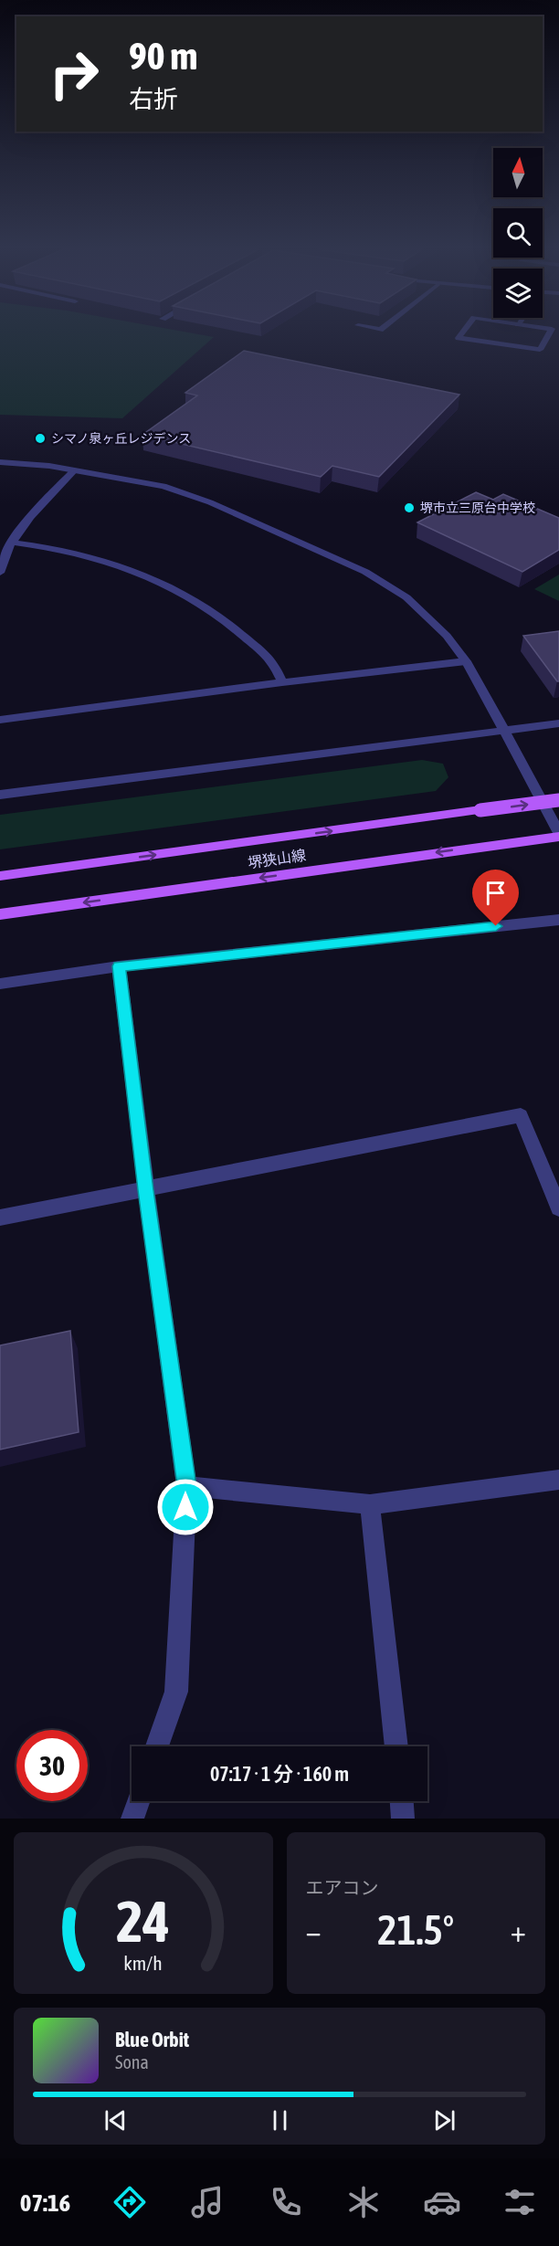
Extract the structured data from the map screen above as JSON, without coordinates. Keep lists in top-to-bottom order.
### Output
{
  "streets": {
    "main road": ["堺狭山線"]
  },
  "places": ["シマノ泉ヶ丘レジデンス", "堺市立三原台中学校"],
  "north": "top",
  "page": {
    "turn": ["90 m", "右折"],
    "limit": "30",
    "trip": "07:17 · 1 分 · 160 m",
    "tile": "エアコン",
    "heat": ["−", "21.5°", "+"],
    "song": ["Blue Orbit", "Sona"],
    "tabs": "07:16",
    "gauge": ["24", "km/h"]
  }
}
